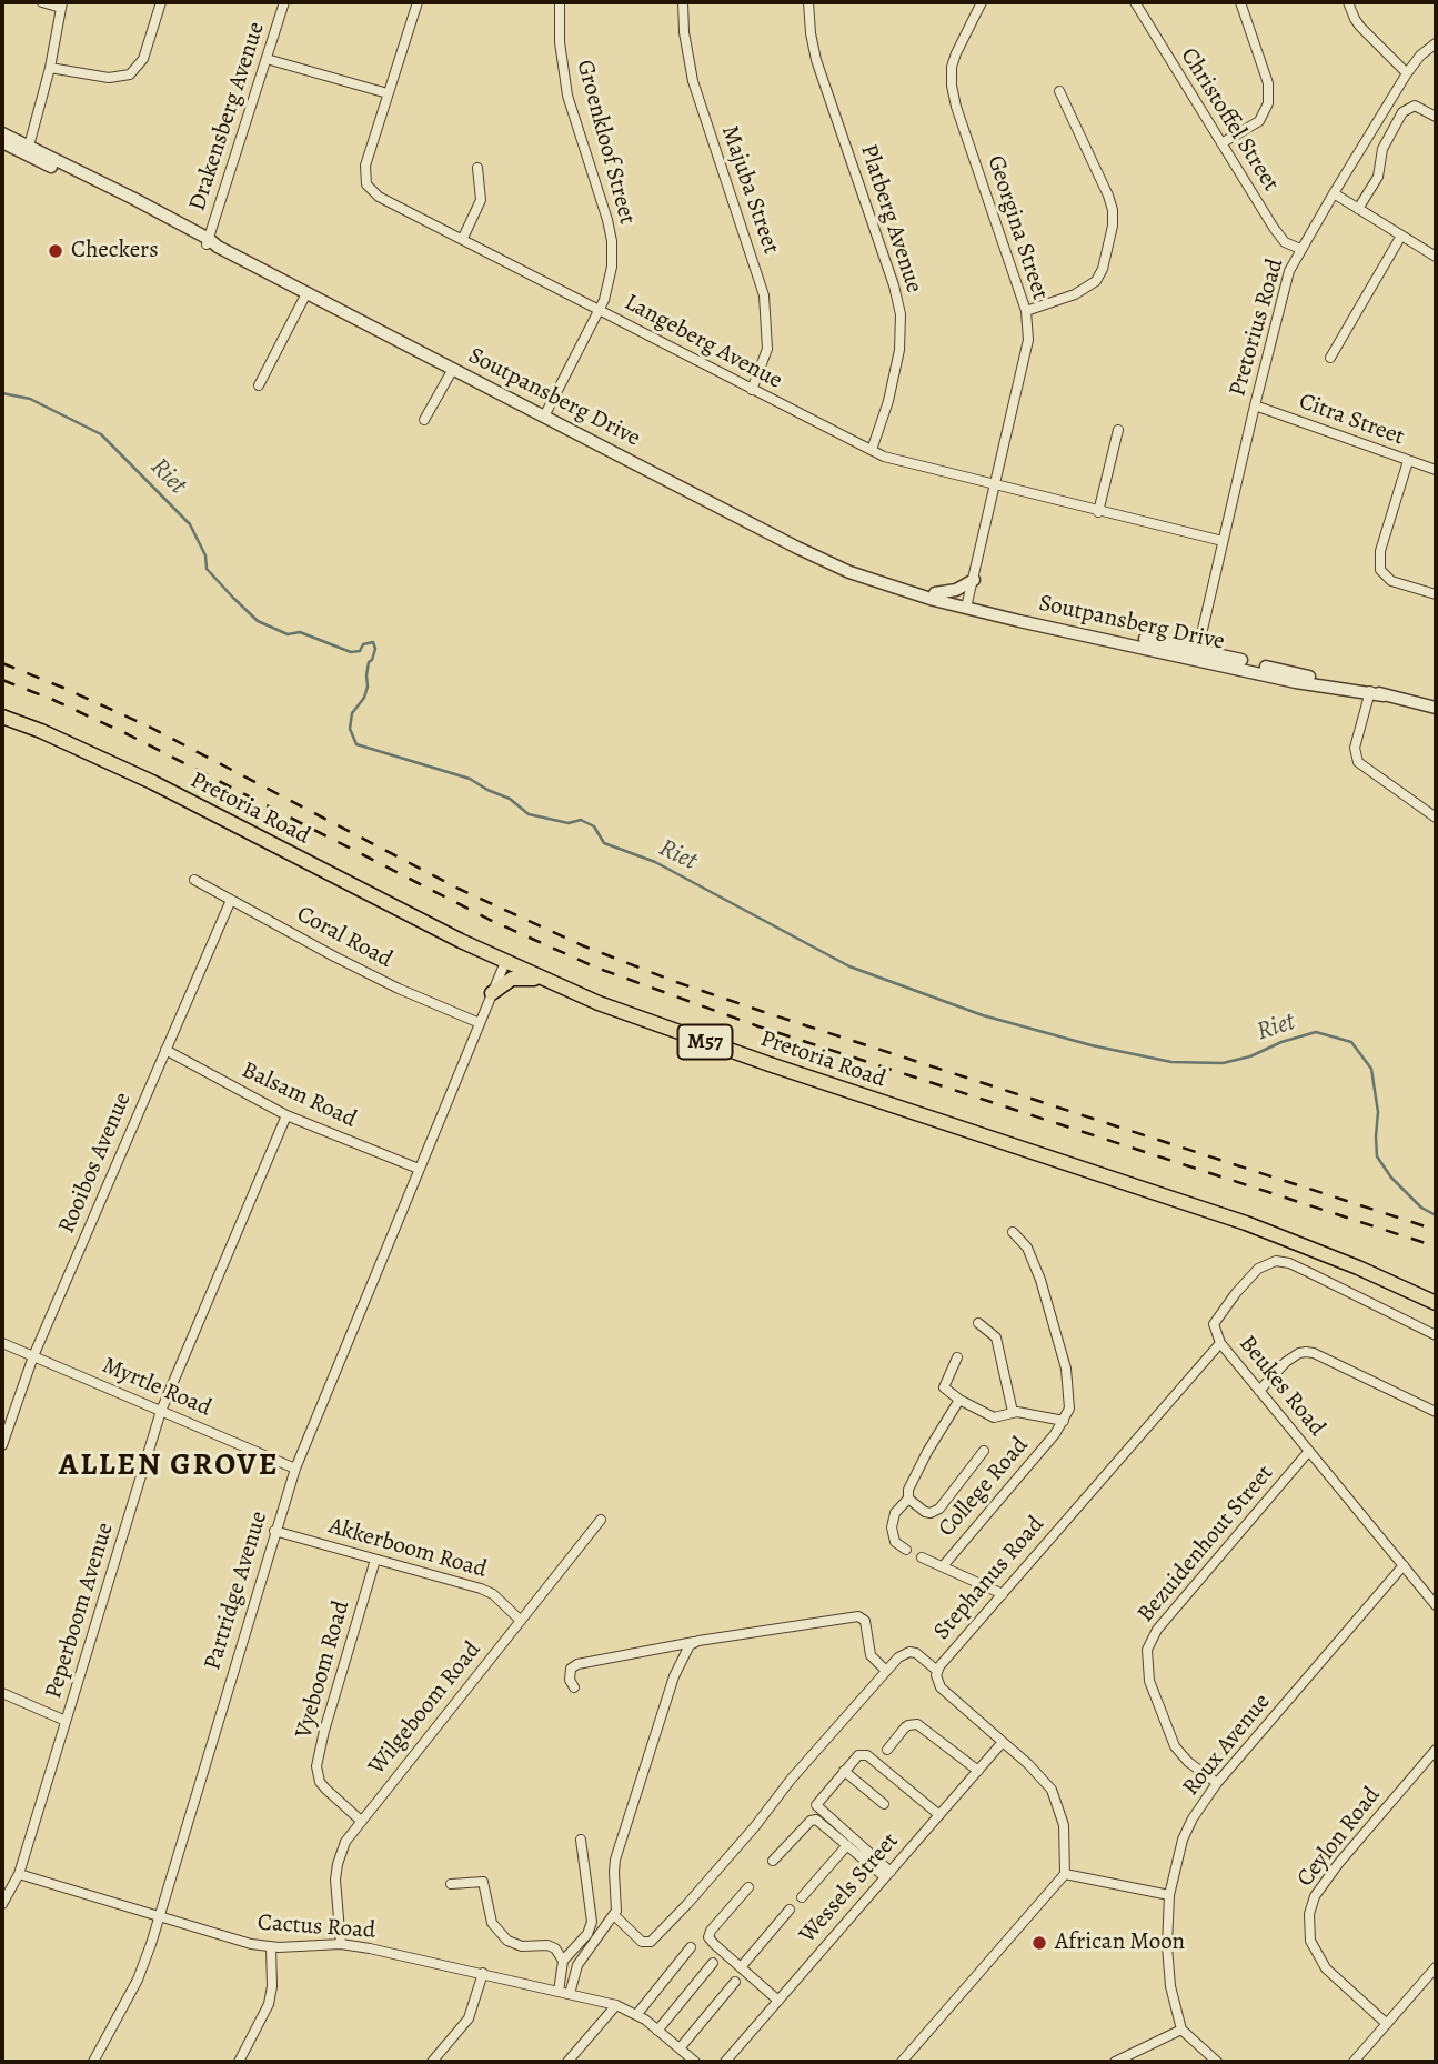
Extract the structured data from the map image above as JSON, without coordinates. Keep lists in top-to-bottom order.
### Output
{
  "streets": {
    "main road": ["Pretoria Road", "M57"],
    "street": [
      "Drakensberg Avenue",
      "Christoffel Street",
      "Groenkloof Street",
      "Majuba Street",
      "Platberg Avenue",
      "Georgina Street",
      "Pretorius Road",
      "Langeberg Avenue",
      "Soutpansberg Drive",
      "Citra Street",
      "Coral Road",
      "Balsam Road",
      "Rooibos Avenue",
      "Beukes Road",
      "Myrtle Road",
      "College Road",
      "Bezuidenhout Street",
      "Akkerboom Road",
      "Stephanus Road",
      "Partridge Avenue",
      "Peperboom Avenue",
      "Vyeboom Road",
      "Wilgeboom Road",
      "Roux Avenue",
      "Ceylon Road",
      "Wessels Street",
      "Cactus Road"
    ]
  },
  "crossings": [
    ["Drakensberg Avenue", "Soutpansberg Drive"],
    ["Christoffel Street", "Pretorius Road"],
    ["Groenkloof Street", "Langeberg Avenue"],
    ["Groenkloof Street", "Soutpansberg Drive"],
    ["Majuba Street", "Langeberg Avenue"],
    ["Platberg Avenue", "Langeberg Avenue"],
    ["Georgina Street", "Langeberg Avenue"],
    ["Georgina Street", "Soutpansberg Drive"],
    ["Pretorius Road", "Langeberg Avenue"],
    ["Pretorius Road", "Soutpansberg Drive"],
    ["Pretorius Road", "Citra Street"],
    ["Pretoria Road", "Partridge Avenue"],
    ["Coral Road", "Rooibos Avenue"],
    ["Coral Road", "Partridge Avenue"],
    ["Balsam Road", "Rooibos Avenue"],
    ["Balsam Road", "Partridge Avenue"],
    ["Balsam Road", "Peperboom Avenue"],
    ["Rooibos Avenue", "Myrtle Road"],
    ["Beukes Road", "Bezuidenhout Street"],
    ["Beukes Road", "Stephanus Road"],
    ["Beukes Road", "Roux Avenue"],
    ["Myrtle Road", "Partridge Avenue"],
    ["Myrtle Road", "Peperboom Avenue"],
    ["College Road", "Stephanus Road"],
    ["Bezuidenhout Street", "Roux Avenue"],
    ["Akkerboom Road", "Partridge Avenue"],
    ["Akkerboom Road", "Vyeboom Road"],
    ["Akkerboom Road", "Wilgeboom Road"],
    ["Stephanus Road", "Wessels Street"],
    ["Partridge Avenue", "Cactus Road"],
    ["Peperboom Avenue", "Cactus Road"],
    ["Vyeboom Road", "Wilgeboom Road"],
    ["Wilgeboom Road", "Cactus Road"]
  ],
  "districts": ["ALLEN GROVE"],
  "water": ["Riet"],
  "places": ["Checkers", "African Moon"]
}
